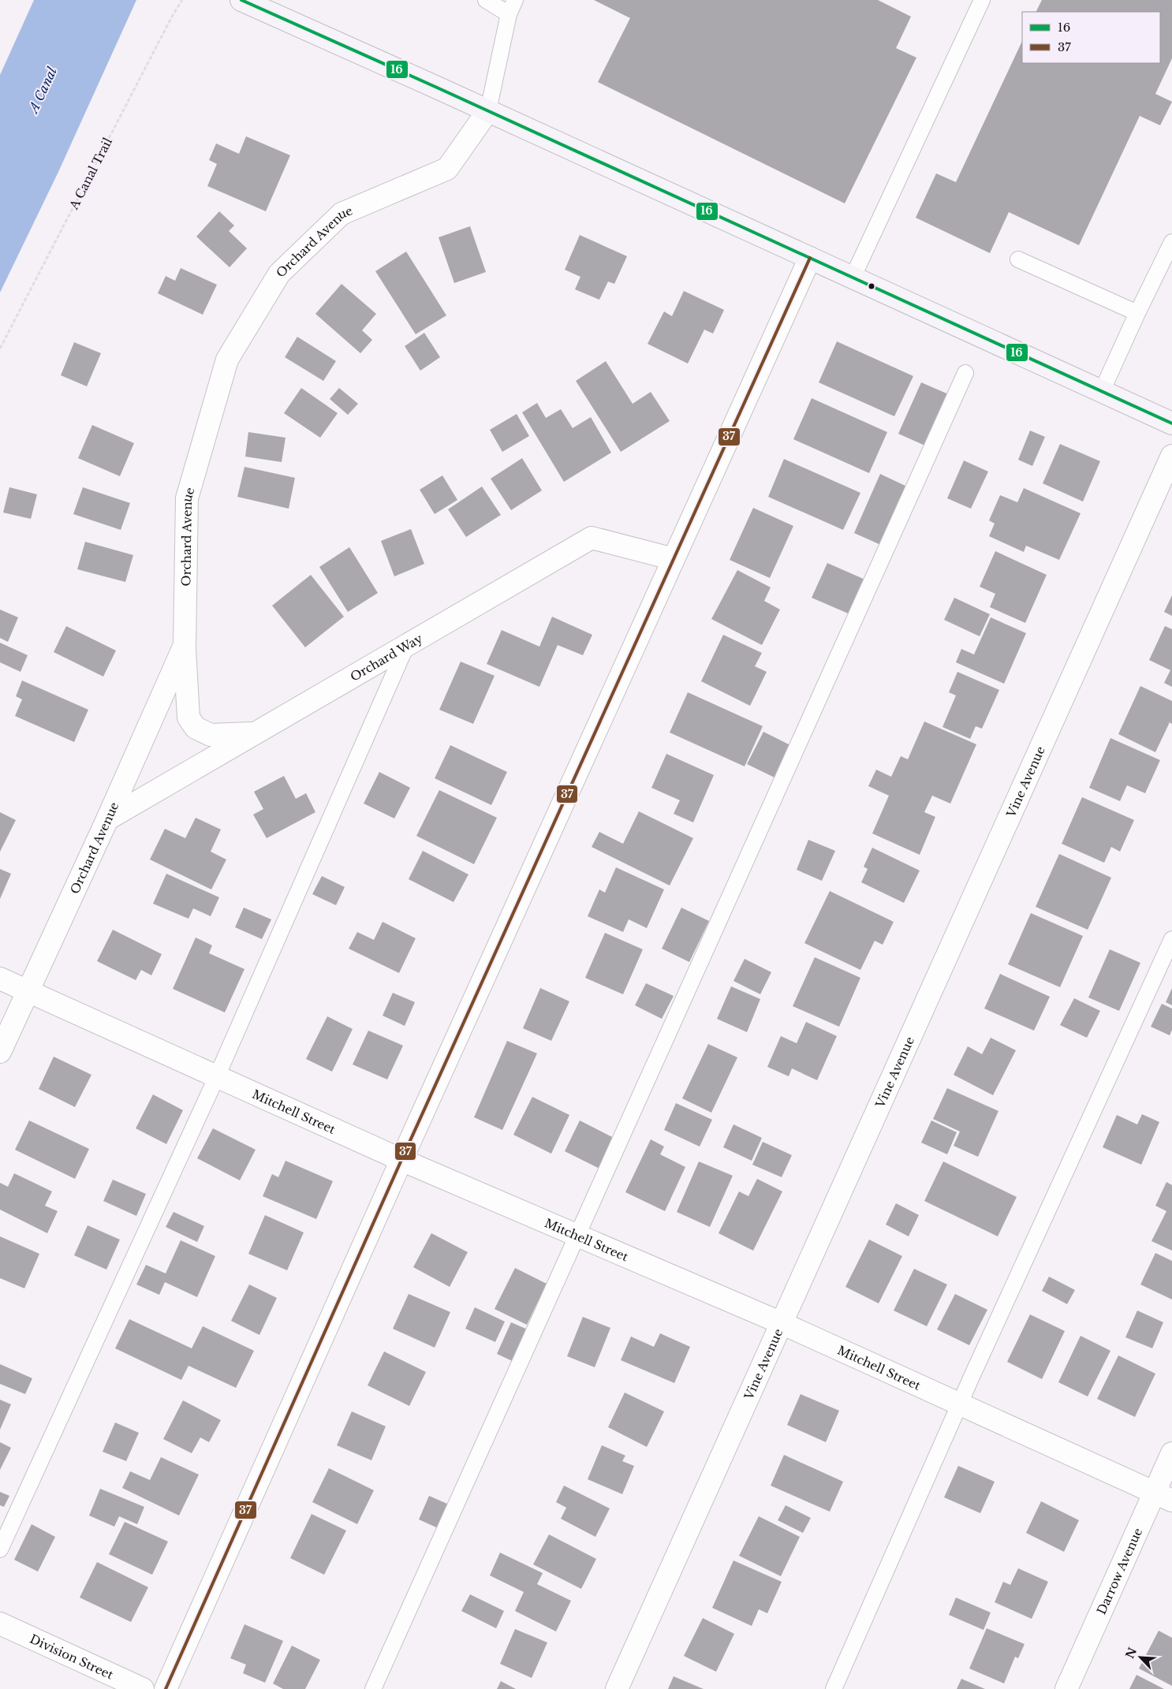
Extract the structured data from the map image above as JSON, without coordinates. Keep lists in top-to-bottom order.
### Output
{
  "streets": {
    "street": [
      "Orchard Avenue",
      "Orchard Way",
      "Vine Avenue",
      "Mitchell Street",
      "Darrow Avenue",
      "Division Street"
    ],
    "path": ["A Canal Trail"]
  },
  "crossings": [
    ["Orchard Avenue", "Orchard Way"],
    ["Orchard Avenue", "Mitchell Street"],
    ["Vine Avenue", "Mitchell Street"],
    ["Mitchell Street", "Darrow Avenue"]
  ],
  "water": ["A Canal"],
  "lines": ["transit line 16", "transit line 37"],
  "legend": ["16", "37"],
  "north": "top left"
}
